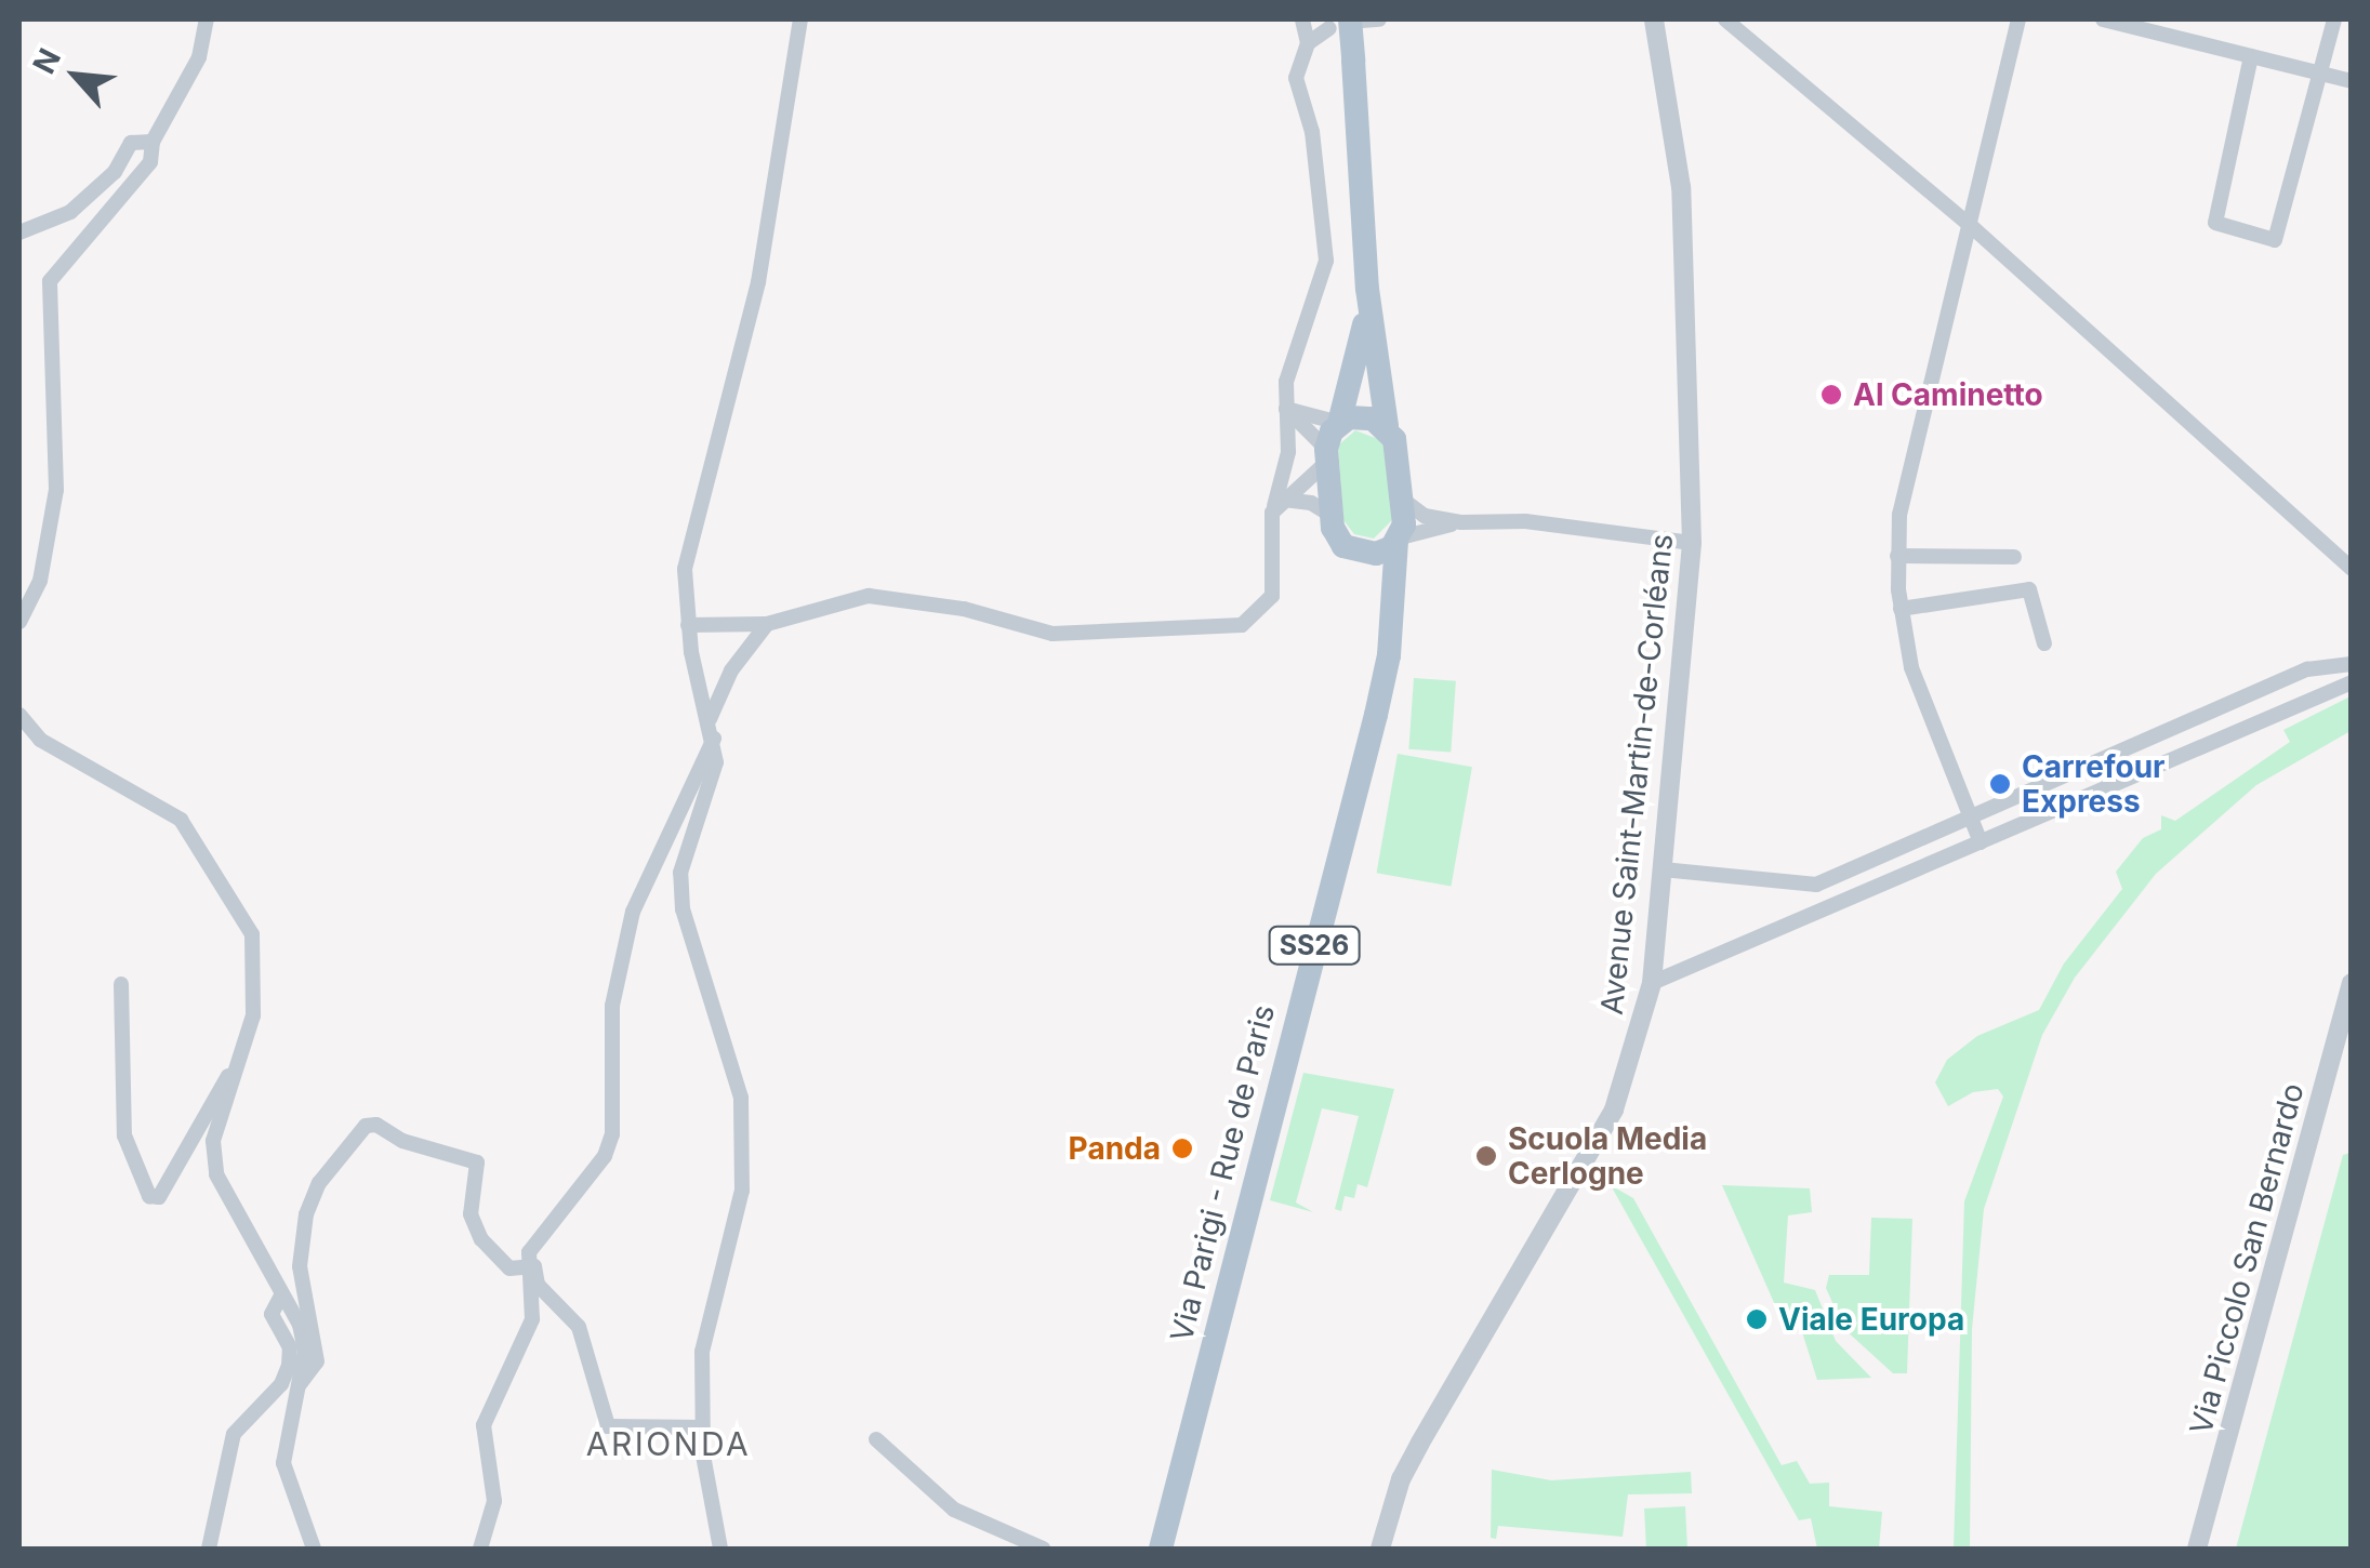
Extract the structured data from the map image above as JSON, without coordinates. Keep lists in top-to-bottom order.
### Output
{
  "streets": {
    "main road": ["SS26", "Via Parigi - Rue de Paris"],
    "street": ["Avenue Saint-Martin-de-Corléans", "Via Piccolo San Bernardo"]
  },
  "districts": ["ARIONDA"],
  "places": [
    "Al Caminetto",
    "Carrefour Express",
    "Panda",
    "Scuola Media Cerlogne",
    "Viale Europa"
  ],
  "north": "top left"
}
